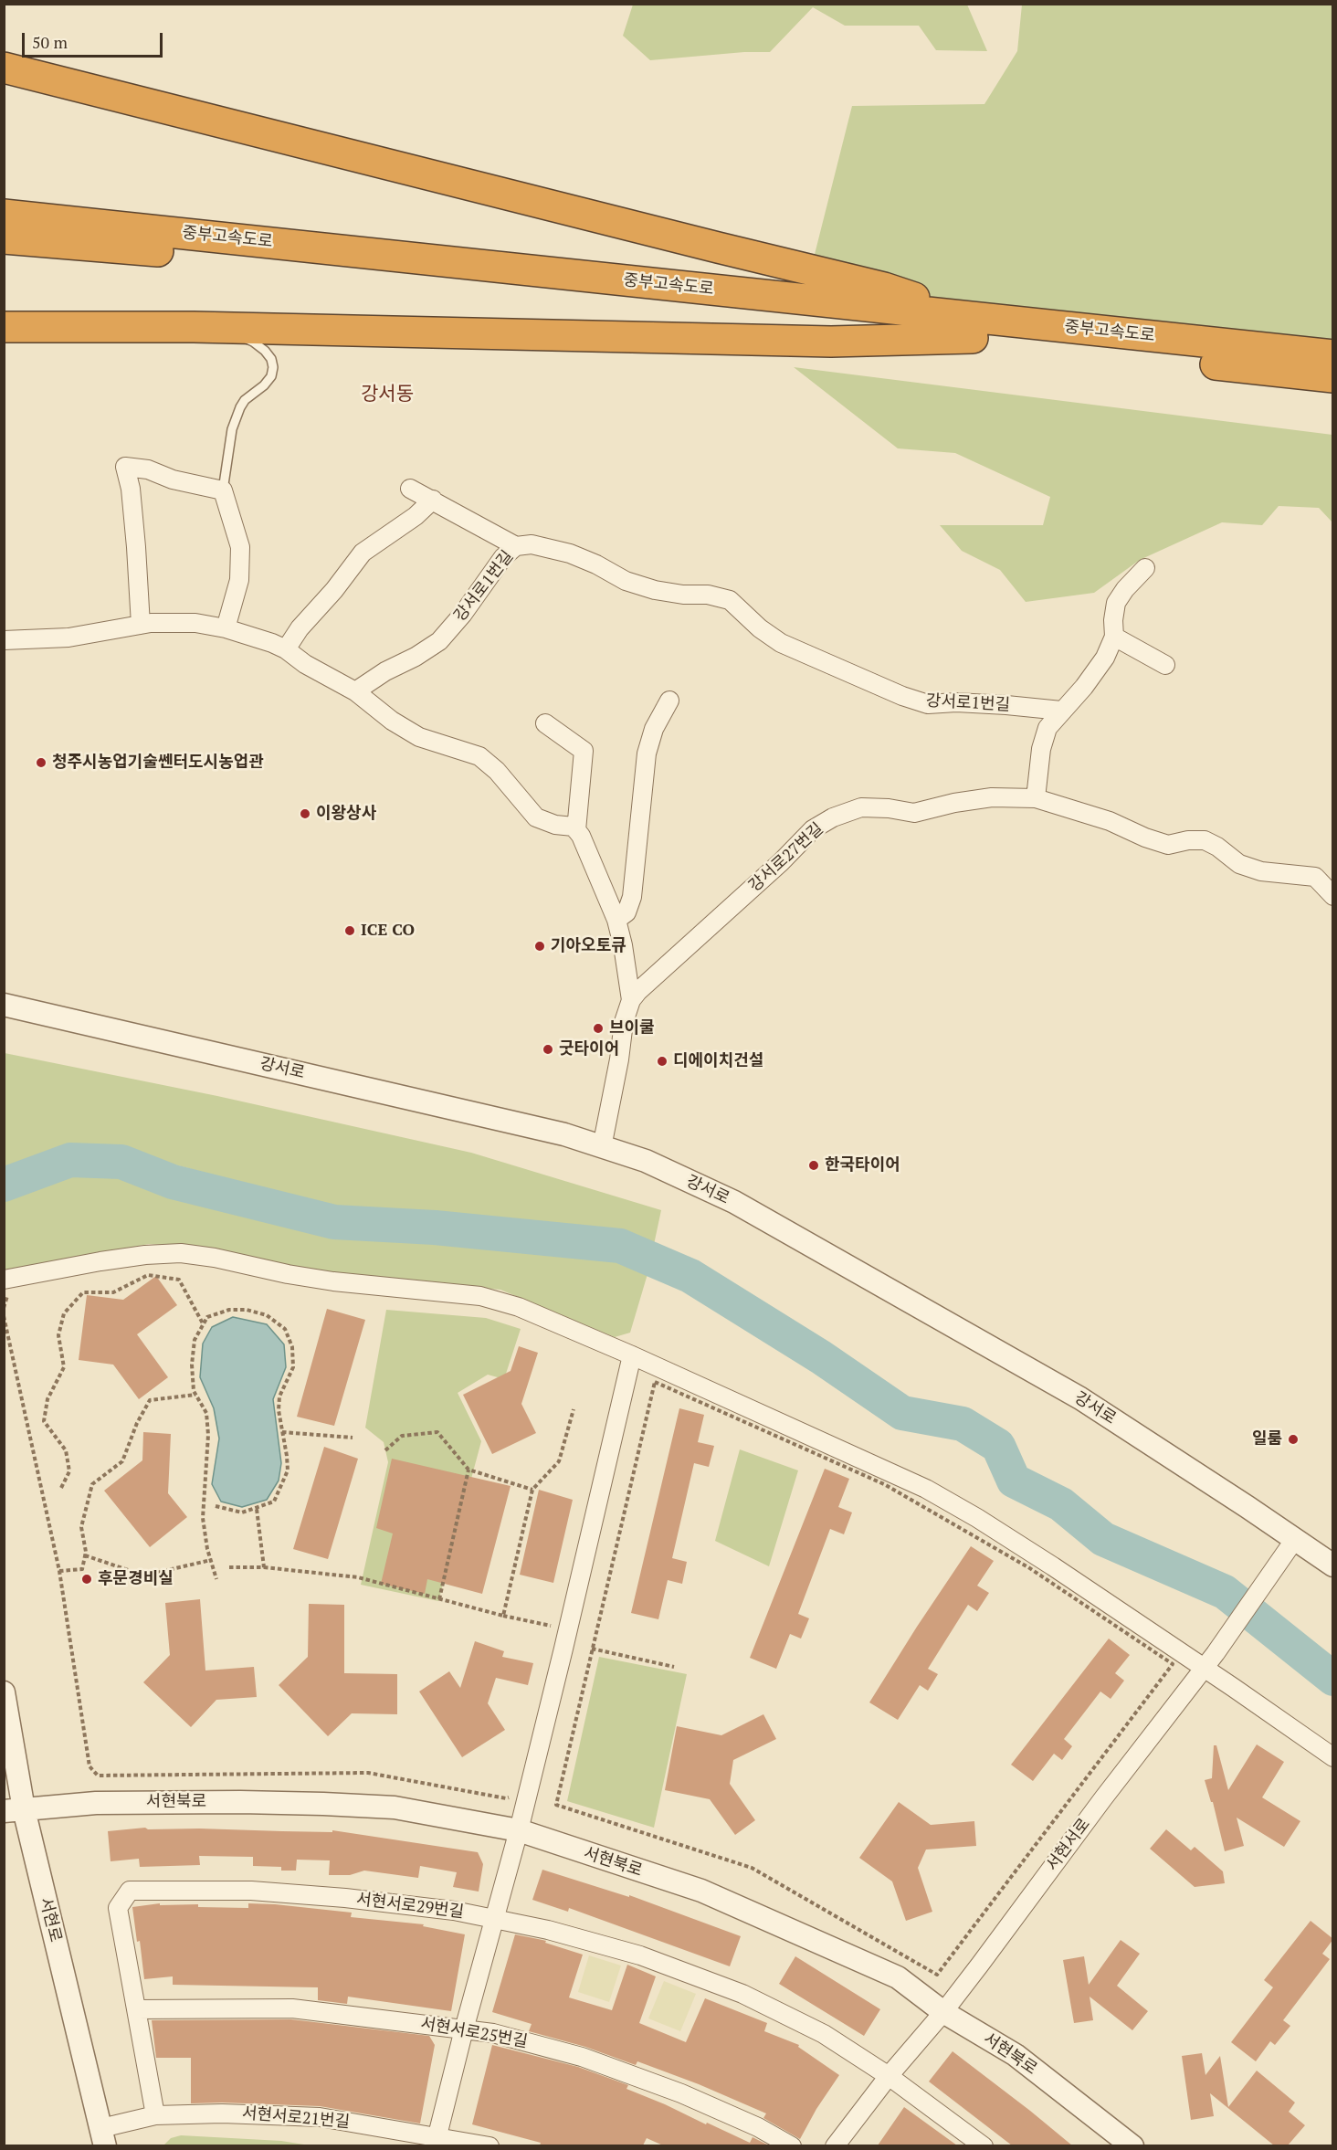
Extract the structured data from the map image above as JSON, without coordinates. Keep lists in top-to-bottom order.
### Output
{
  "streets": {
    "highway": ["중부고속도로"],
    "street": [
      "강서로1번길",
      "강서로27번길",
      "강서로",
      "서현북로",
      "서현서로",
      "서현서로29번길",
      "서현로",
      "서현서로25번길",
      "서현서로21번길"
    ]
  },
  "crossings": [
    ["강서로27번길", "강서로"],
    ["강서로", "서현서로"],
    ["서현북로", "서현서로"],
    ["서현북로", "서현로"],
    ["서현서로", "서현서로29번길"],
    ["서현서로29번길", "서현서로25번길"],
    ["서현서로29번길", "서현서로21번길"],
    ["서현로", "서현서로21번길"]
  ],
  "districts": ["강서동"],
  "places": [
    "청주시농업기술쎈터도시농업관",
    "이왕상사",
    "ICE CO",
    "기아오토큐",
    "브이쿨",
    "굿타이어",
    "디에이치건설",
    "한국타이어",
    "일룸",
    "후문경비실"
  ],
  "scale_bar": "50 m"
}
